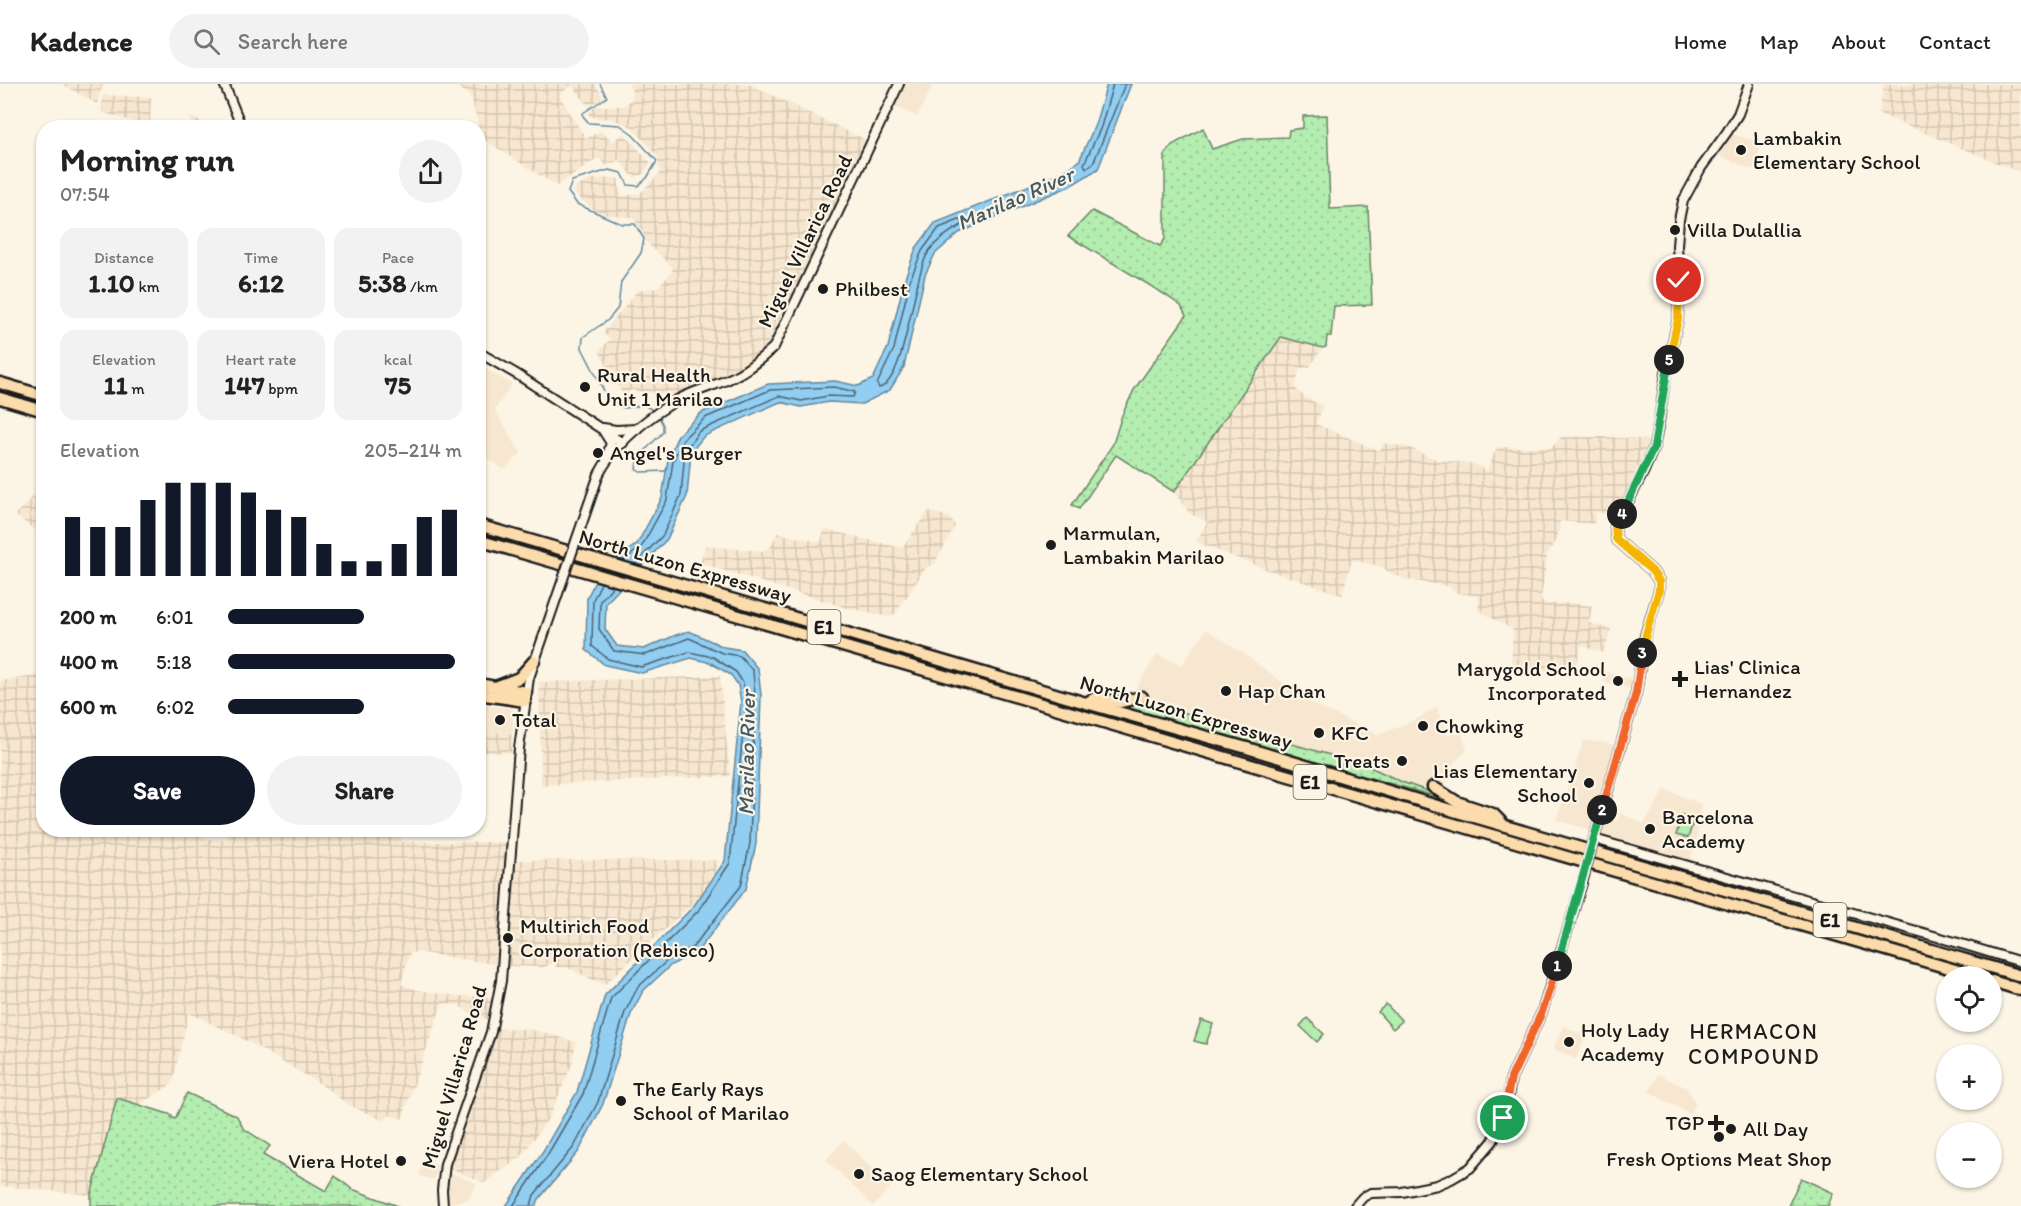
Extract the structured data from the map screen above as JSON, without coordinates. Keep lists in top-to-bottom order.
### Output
{
  "streets": {
    "highway": ["North Luzon Expressway", "E1"],
    "main road": ["Miguel Villarica Road"]
  },
  "districts": ["HERMACON COMPOUND"],
  "water": ["Marilao River"],
  "places": {
    "other": [
      "Lambakin Elementary School",
      "Villa Dulallia",
      "Philbest",
      "Rural Health Unit 1 Marilao",
      "Angel's Burger",
      "Marmulan, Lambakin Marilao",
      "Marygold School Incorporated",
      "Hap Chan",
      "Total",
      "Chowking",
      "KFC",
      "Treats",
      "Lias Elementary School",
      "Barcelona Academy",
      "Multirich Food Corporation (Rebisco)",
      "Holy Lady Academy",
      "The Early Rays School of Marilao",
      "All Day",
      "Fresh Options Meat Shop",
      "Viera Hotel",
      "Saog Elementary School"
    ],
    "health": ["Lias' Clinica Hernandez", "TGP"]
  },
  "page": {
    "header": "Kadence",
    "search": "Search here",
    "nav": [
      "Home",
      "Map",
      "About",
      "Contact"
    ],
    "heading": ["Morning run", "07:54"],
    "stats": [
      ["Distance", "1.10 km"],
      ["Time", "6:12"],
      ["Pace", "5:38 /km"],
      ["Elevation", "11 m"],
      ["Heart rate", "147 bpm"],
      ["kcal", "75"]
    ],
    "pins": [
      "5",
      "4",
      "3",
      "2",
      "1"
    ],
    "chart": ["Elevation", "205–214 m"],
    "list": [
      {
        "name": "200 m",
        "note": "6:01"
      },
      {
        "name": "400 m",
        "note": "5:18"
      },
      {
        "name": "600 m",
        "note": "6:02"
      }
    ],
    "buttons": ["Save", "Share"],
    "map_buttons": ["+", "−"]
  }
}
